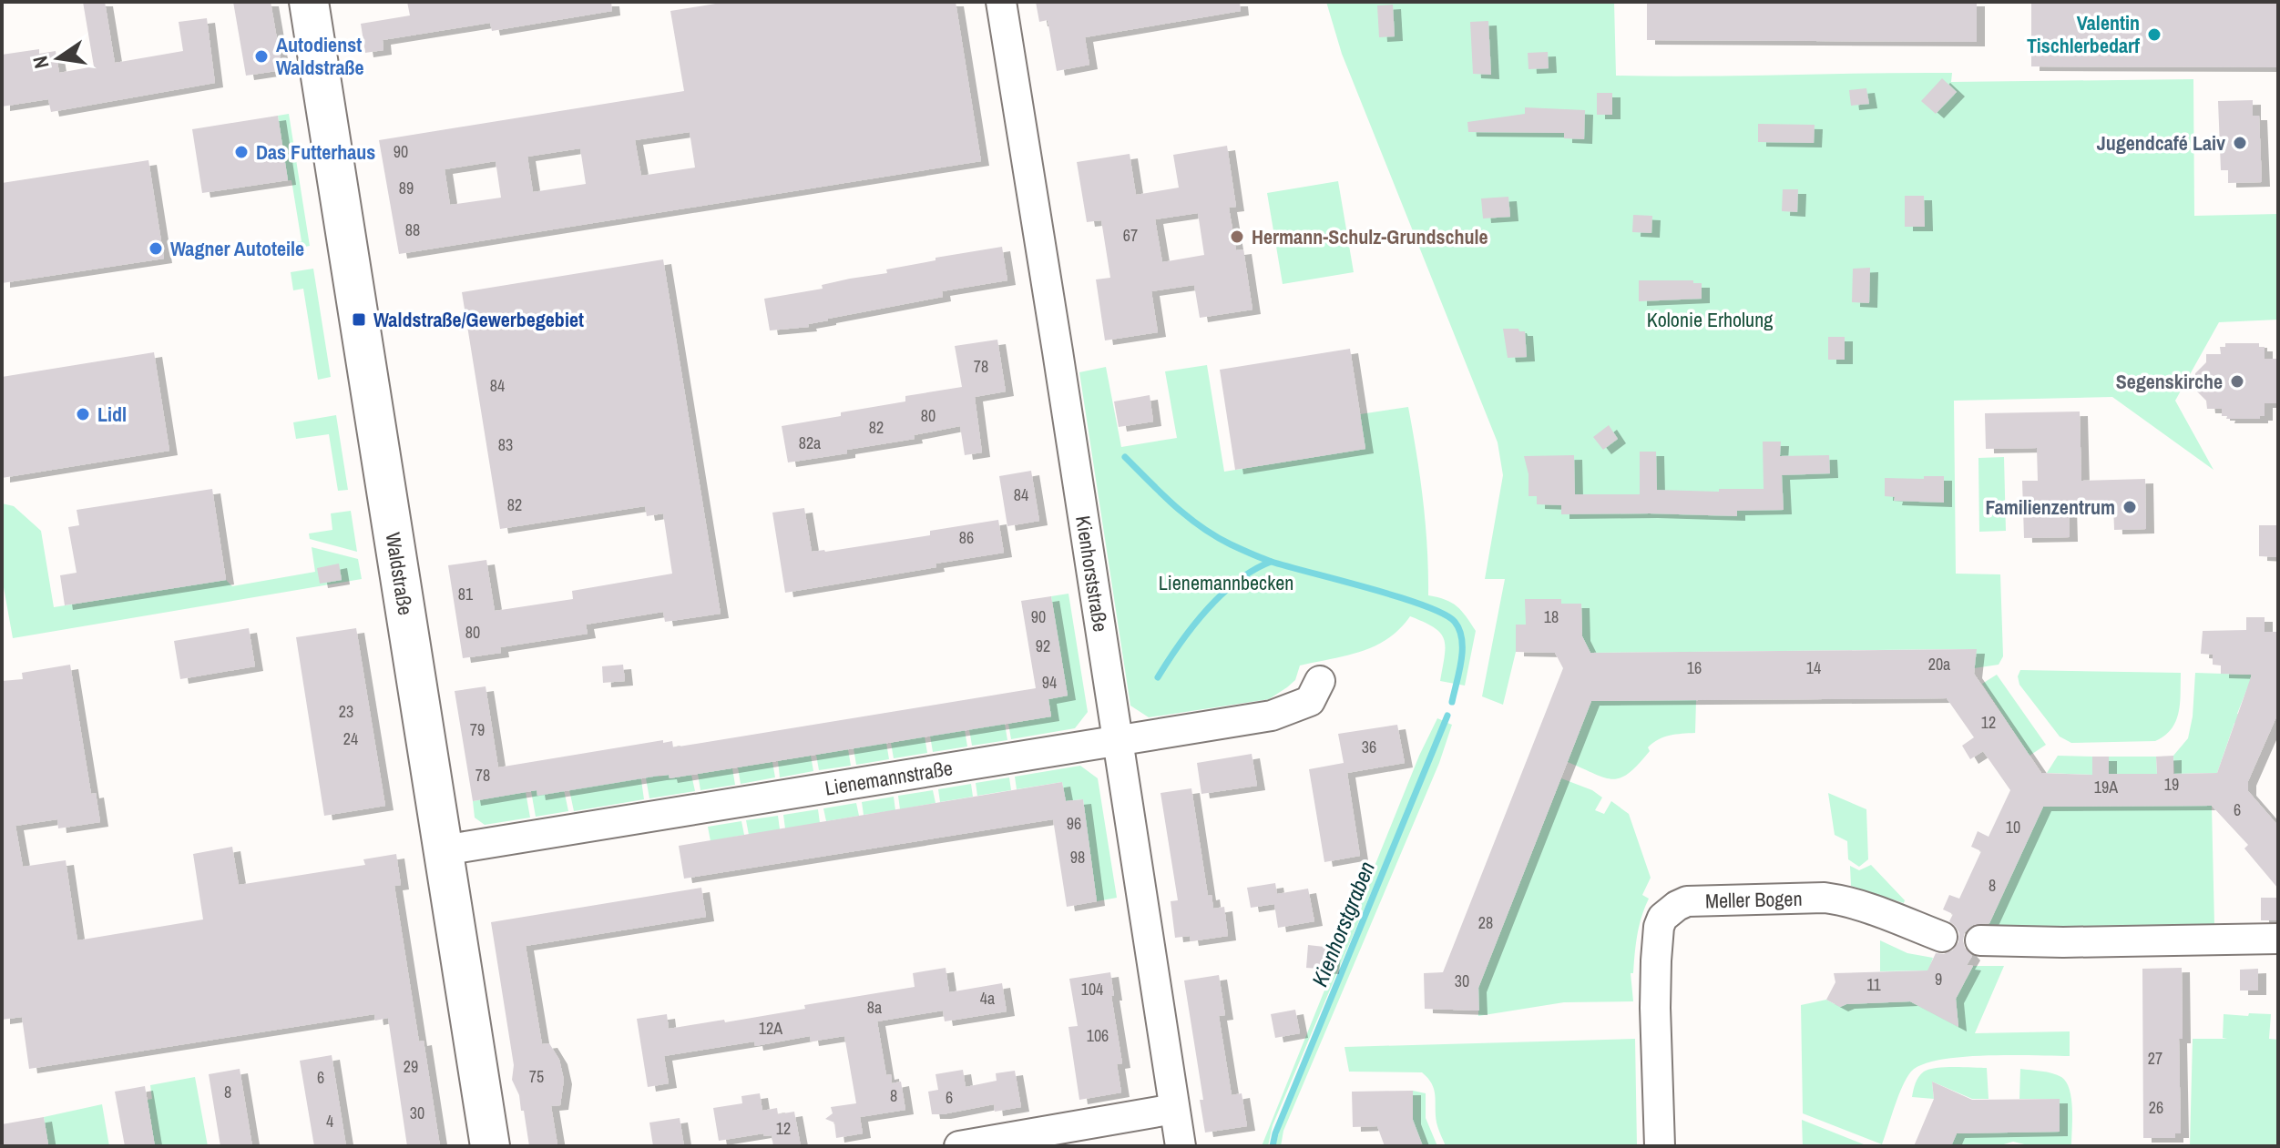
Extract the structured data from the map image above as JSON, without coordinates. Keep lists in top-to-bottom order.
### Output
{
  "streets": {
    "main road": ["Waldstraße"],
    "street": ["Kienhorststraße", "Lienemannstraße", "Meller Bogen"]
  },
  "crossings": [
    ["Waldstraße", "Lienemannstraße"],
    ["Kienhorststraße", "Lienemannstraße"]
  ],
  "water": ["Kienhorstgraben"],
  "parks": ["Kolonie Erholung", "Lienemannbecken"],
  "places": {
    "other": [
      "Valentin Tischlerbedarf",
      "Autodienst Waldstraße",
      "Jugendcafé Laiv",
      "Das Futterhaus",
      "Hermann-Schulz-Grundschule",
      "Wagner Autoteile",
      "Segenskirche",
      "Lidl",
      "Familienzentrum"
    ],
    "transit": ["Waldstraße/Gewerbegebiet"]
  },
  "house_numbers": [
    "90",
    "89",
    "88",
    "67",
    "78",
    "84",
    "80",
    "82",
    "82a",
    "83",
    "84",
    "82",
    "86",
    "81",
    "90",
    "18",
    "80",
    "92",
    "20a",
    "16",
    "14",
    "94",
    "23",
    "12",
    "79",
    "24",
    "36",
    "78",
    "19",
    "19A",
    "6",
    "96",
    "10",
    "98",
    "8",
    "28",
    "9",
    "30",
    "11",
    "104",
    "4a",
    "8a",
    "12A",
    "106",
    "27",
    "29",
    "75",
    "6",
    "8",
    "8",
    "6",
    "26",
    "30",
    "4",
    "12"
  ],
  "north": "left"
}
